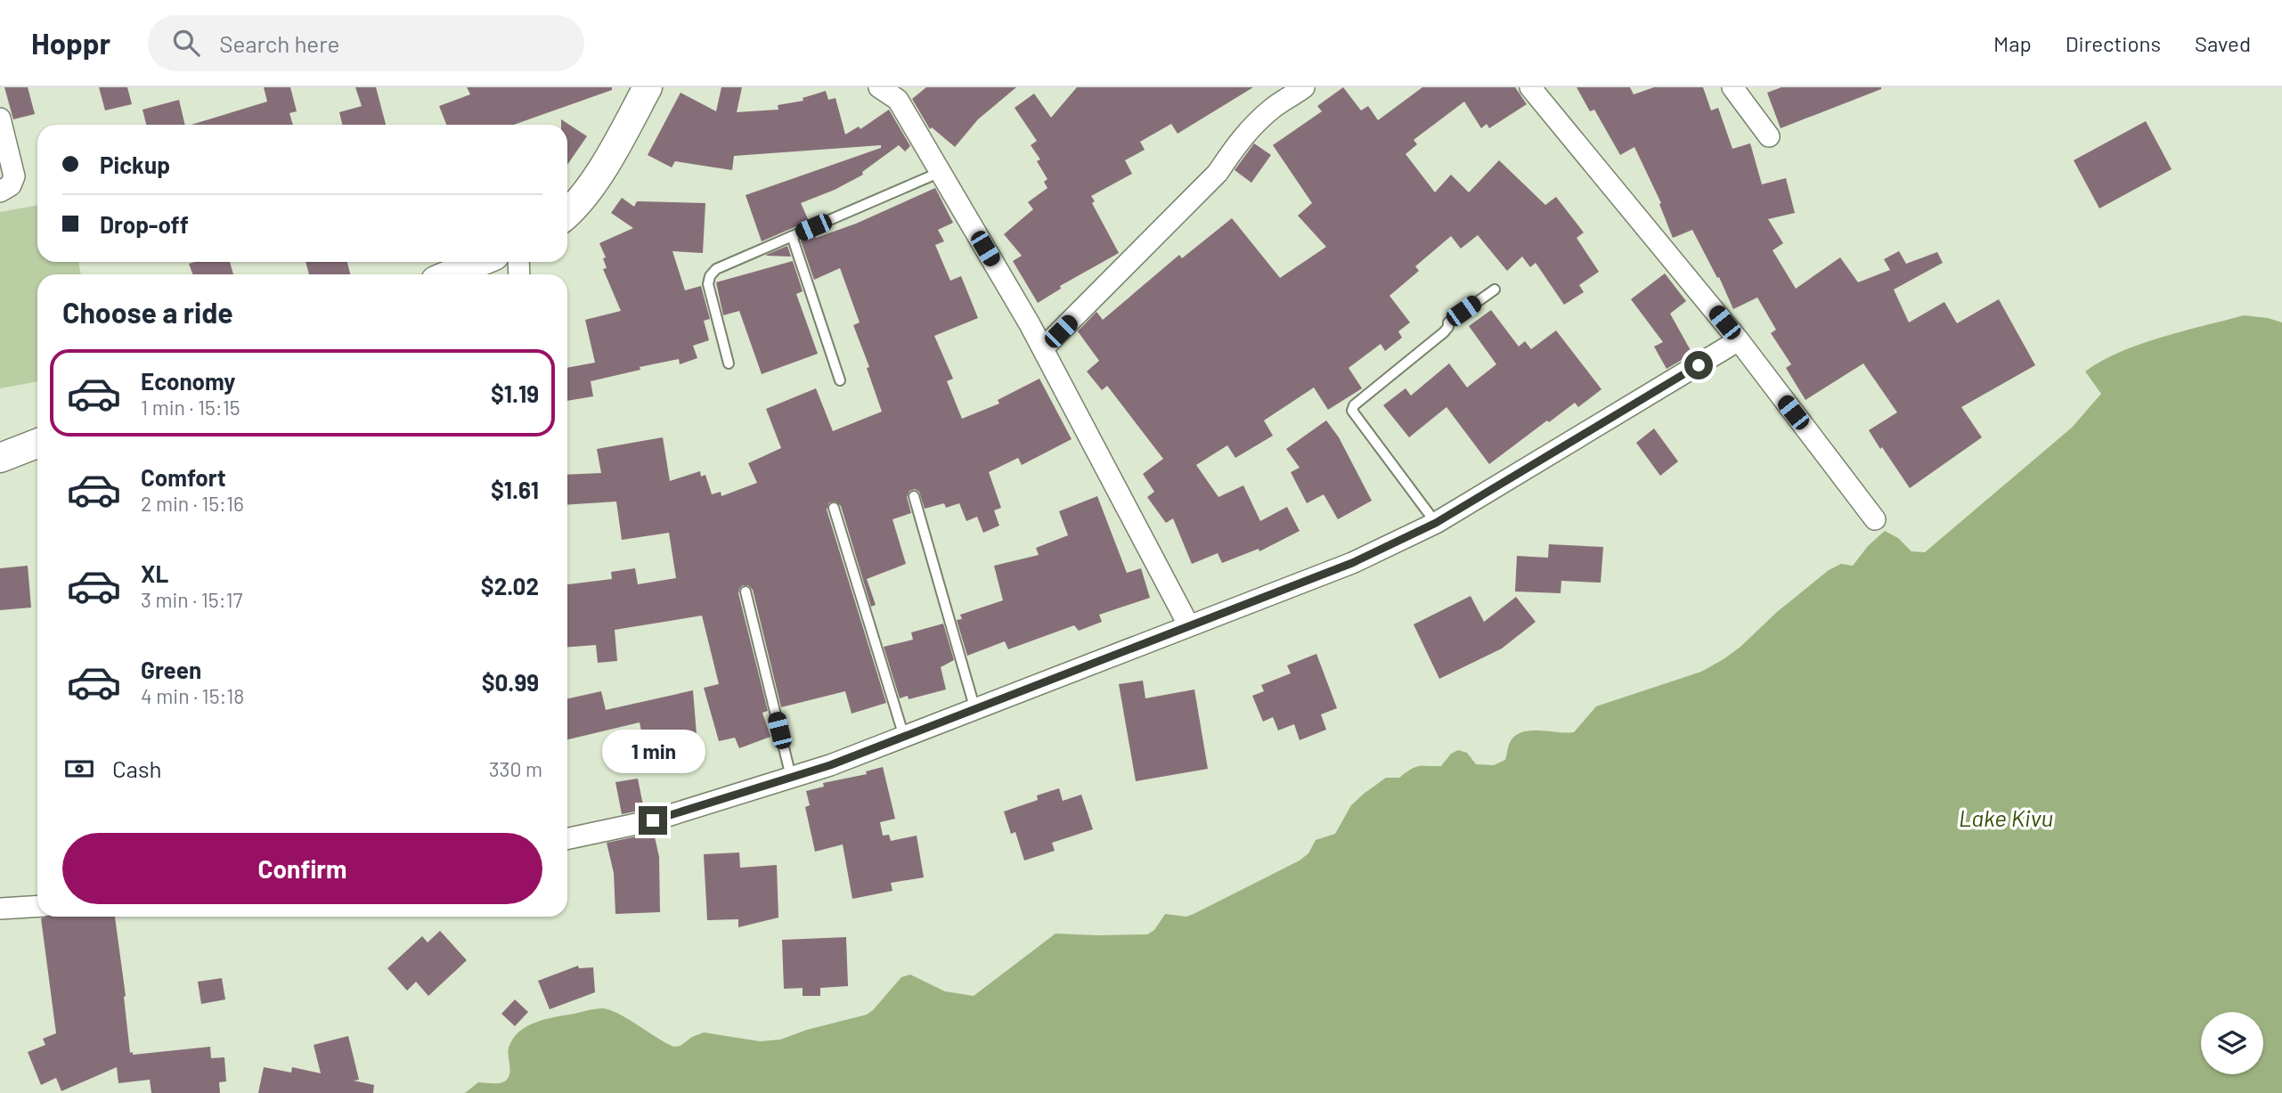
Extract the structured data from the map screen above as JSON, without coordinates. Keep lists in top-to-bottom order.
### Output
{
  "water": ["Lake Kivu"],
  "page": {
    "header": "Hoppr",
    "search": "Search here",
    "nav": ["Map", "Directions", "Saved"],
    "banner": ["Pickup", "Drop-off"],
    "heading": "Choose a ride",
    "list": [
      {
        "name": "Economy",
        "note": "1 min · 15:15",
        "value": "$1.19"
      },
      {
        "name": "Comfort",
        "note": "2 min · 15:16",
        "value": "$1.61"
      },
      {
        "name": "XL",
        "note": "3 min · 15:17",
        "value": "$2.02"
      },
      {
        "name": "Green",
        "note": "4 min · 15:18",
        "value": "$0.99"
      }
    ],
    "bubble": "1 min",
    "pay": ["Cash", "330 m"],
    "buttons": "Confirm"
  }
}
